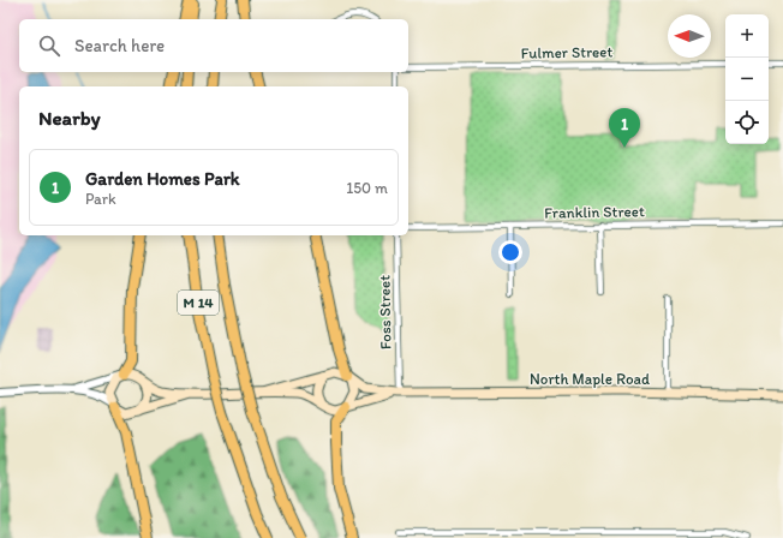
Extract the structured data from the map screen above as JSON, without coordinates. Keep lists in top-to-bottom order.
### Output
{
  "streets": {
    "highway": ["M 14"],
    "main road": ["North Maple Road"],
    "street": ["Fulmer Street", "Franklin Street", "Foss Street"]
  },
  "crossings": [
    ["Foss Street", "North Maple Road"]
  ],
  "north": "left",
  "page": {
    "map_buttons": ["+", "−"],
    "search": "Search here",
    "heading": "Nearby",
    "pins": "1",
    "list": [
      {
        "mark": "1",
        "name": "Garden Homes Park",
        "note": "Park",
        "value": "150 m"
      }
    ]
  }
}
